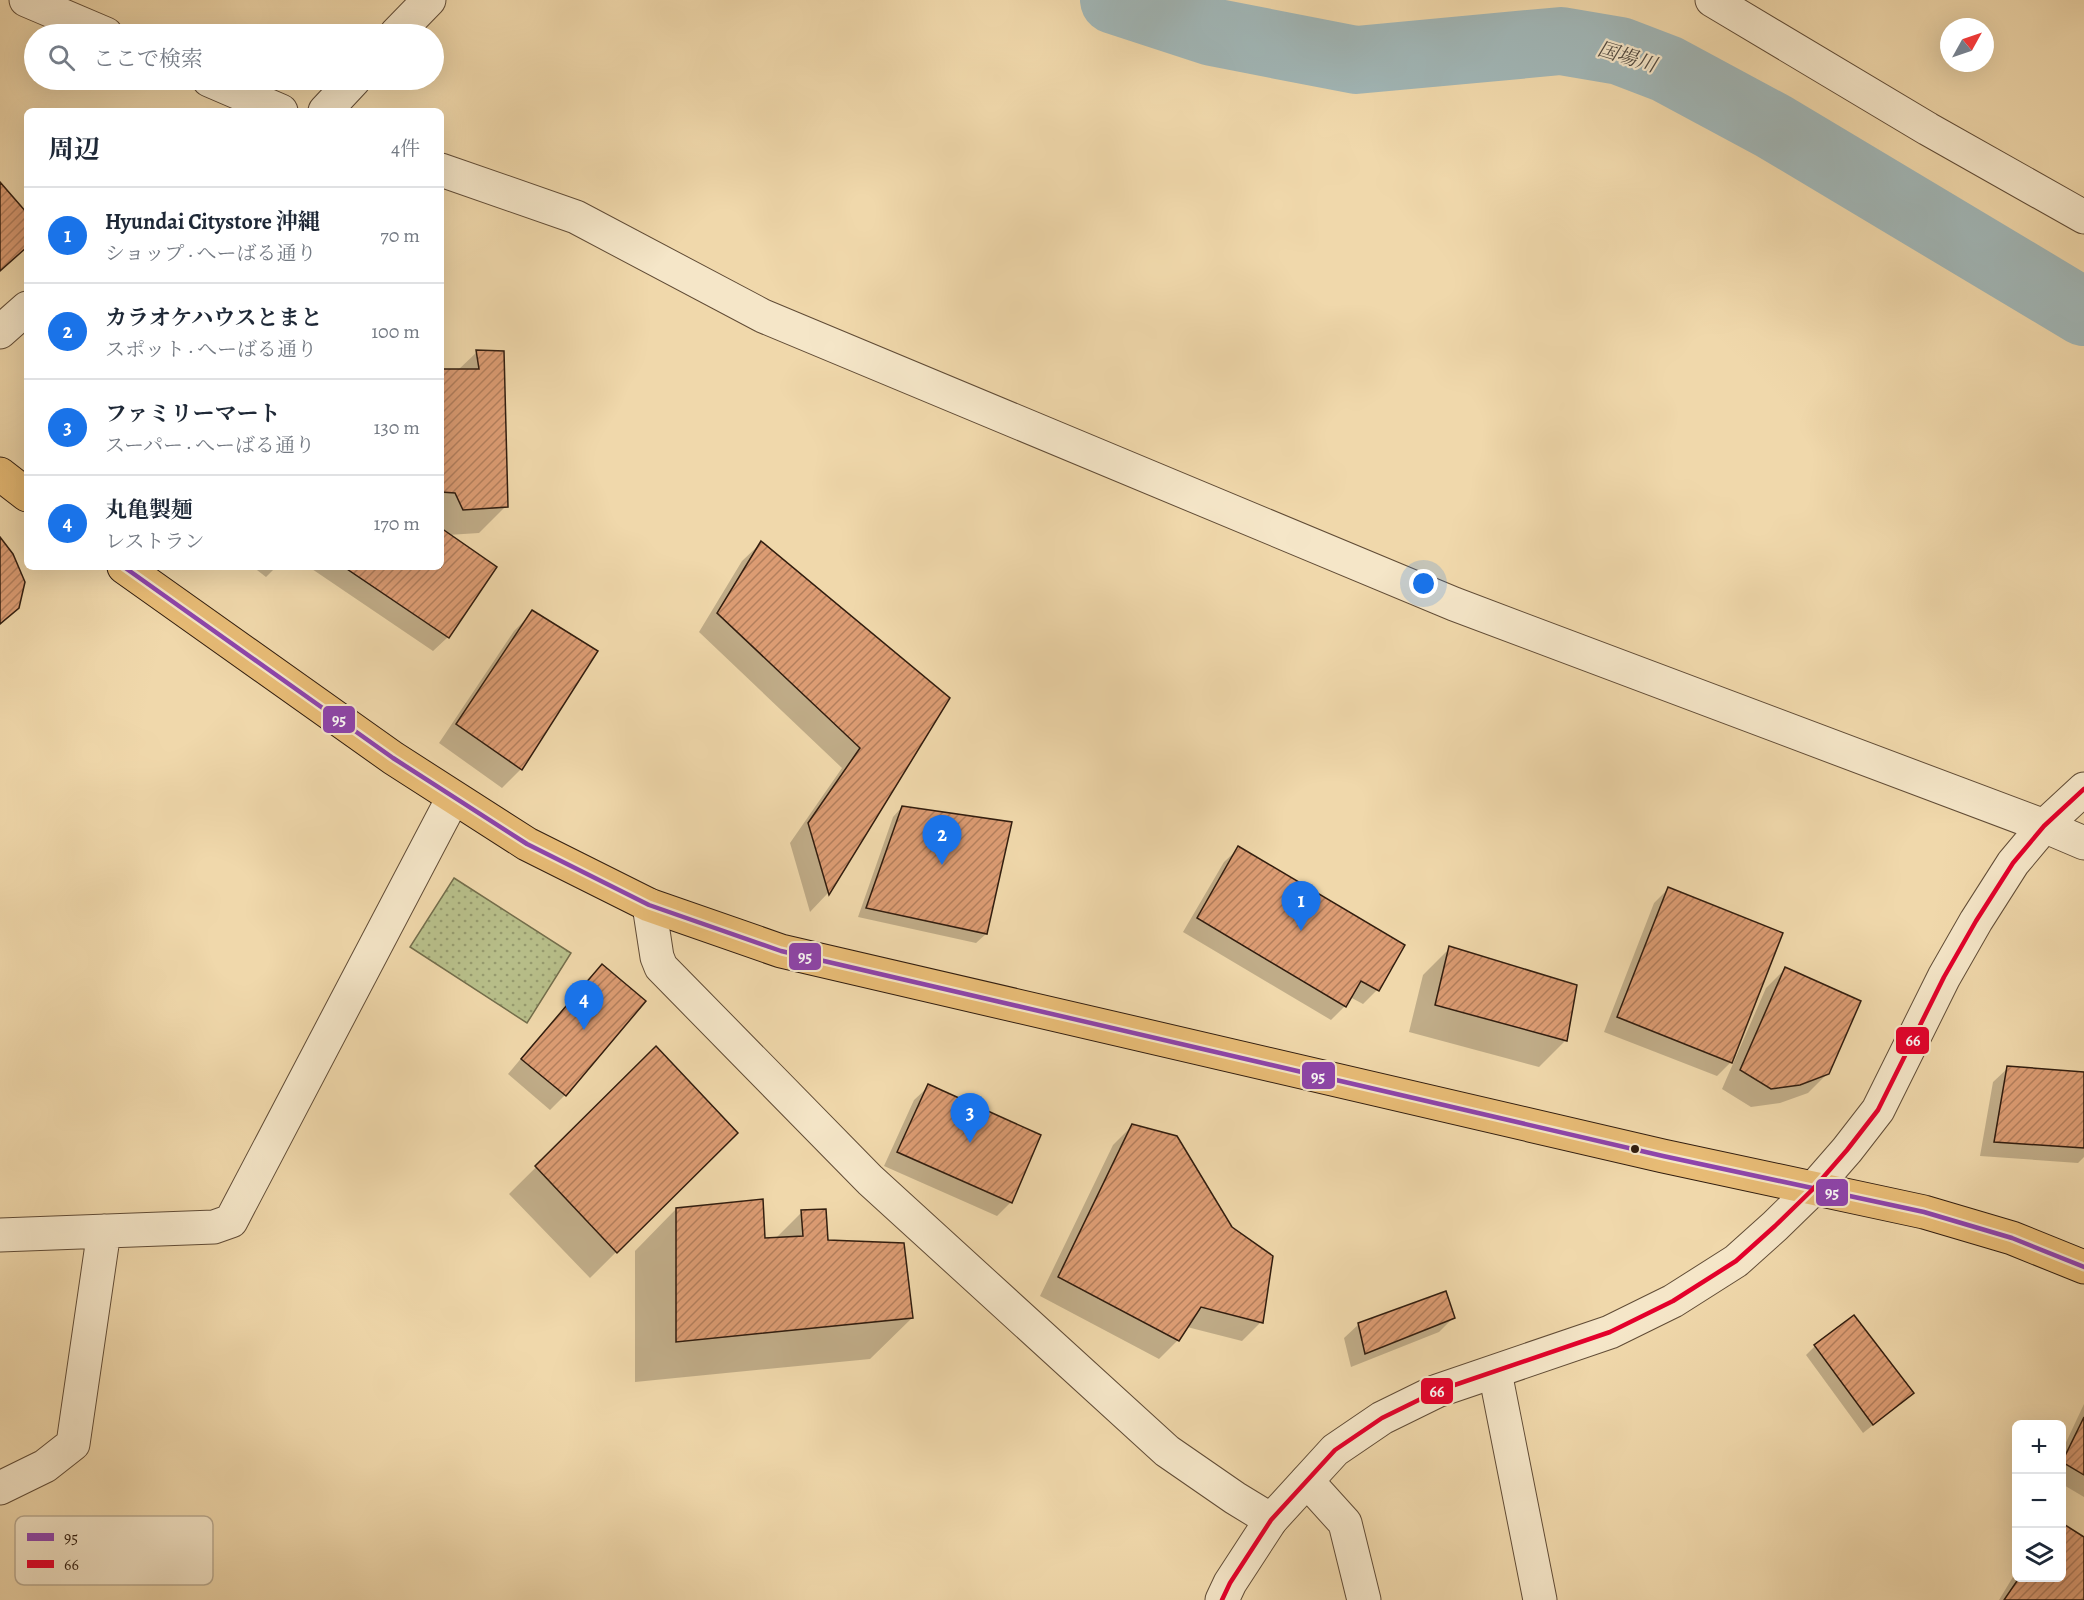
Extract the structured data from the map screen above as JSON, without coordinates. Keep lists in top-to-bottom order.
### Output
{
  "water": ["国場川"],
  "lines": ["transit line 95", "transit line 66"],
  "legend": ["95", "66"],
  "north": "top right",
  "page": {
    "search": "ここで検索",
    "heading": ["周辺", "4件"],
    "list": [
      {
        "mark": "1",
        "name": "Hyundai Citystore 沖縄",
        "note": "ショップ · へーばる通り",
        "value": "70 m"
      },
      {
        "mark": "2",
        "name": "カラオケハウスとまと",
        "note": "スポット · へーばる通り",
        "value": "100 m"
      },
      {
        "mark": "3",
        "name": "ファミリーマート",
        "note": "スーパー · へーばる通り",
        "value": "130 m"
      },
      {
        "mark": "4",
        "name": "丸亀製麺",
        "note": "レストラン",
        "value": "170 m"
      }
    ],
    "pins": [
      "2",
      "1",
      "4",
      "3"
    ],
    "map_buttons": ["+", "−"]
  }
}
